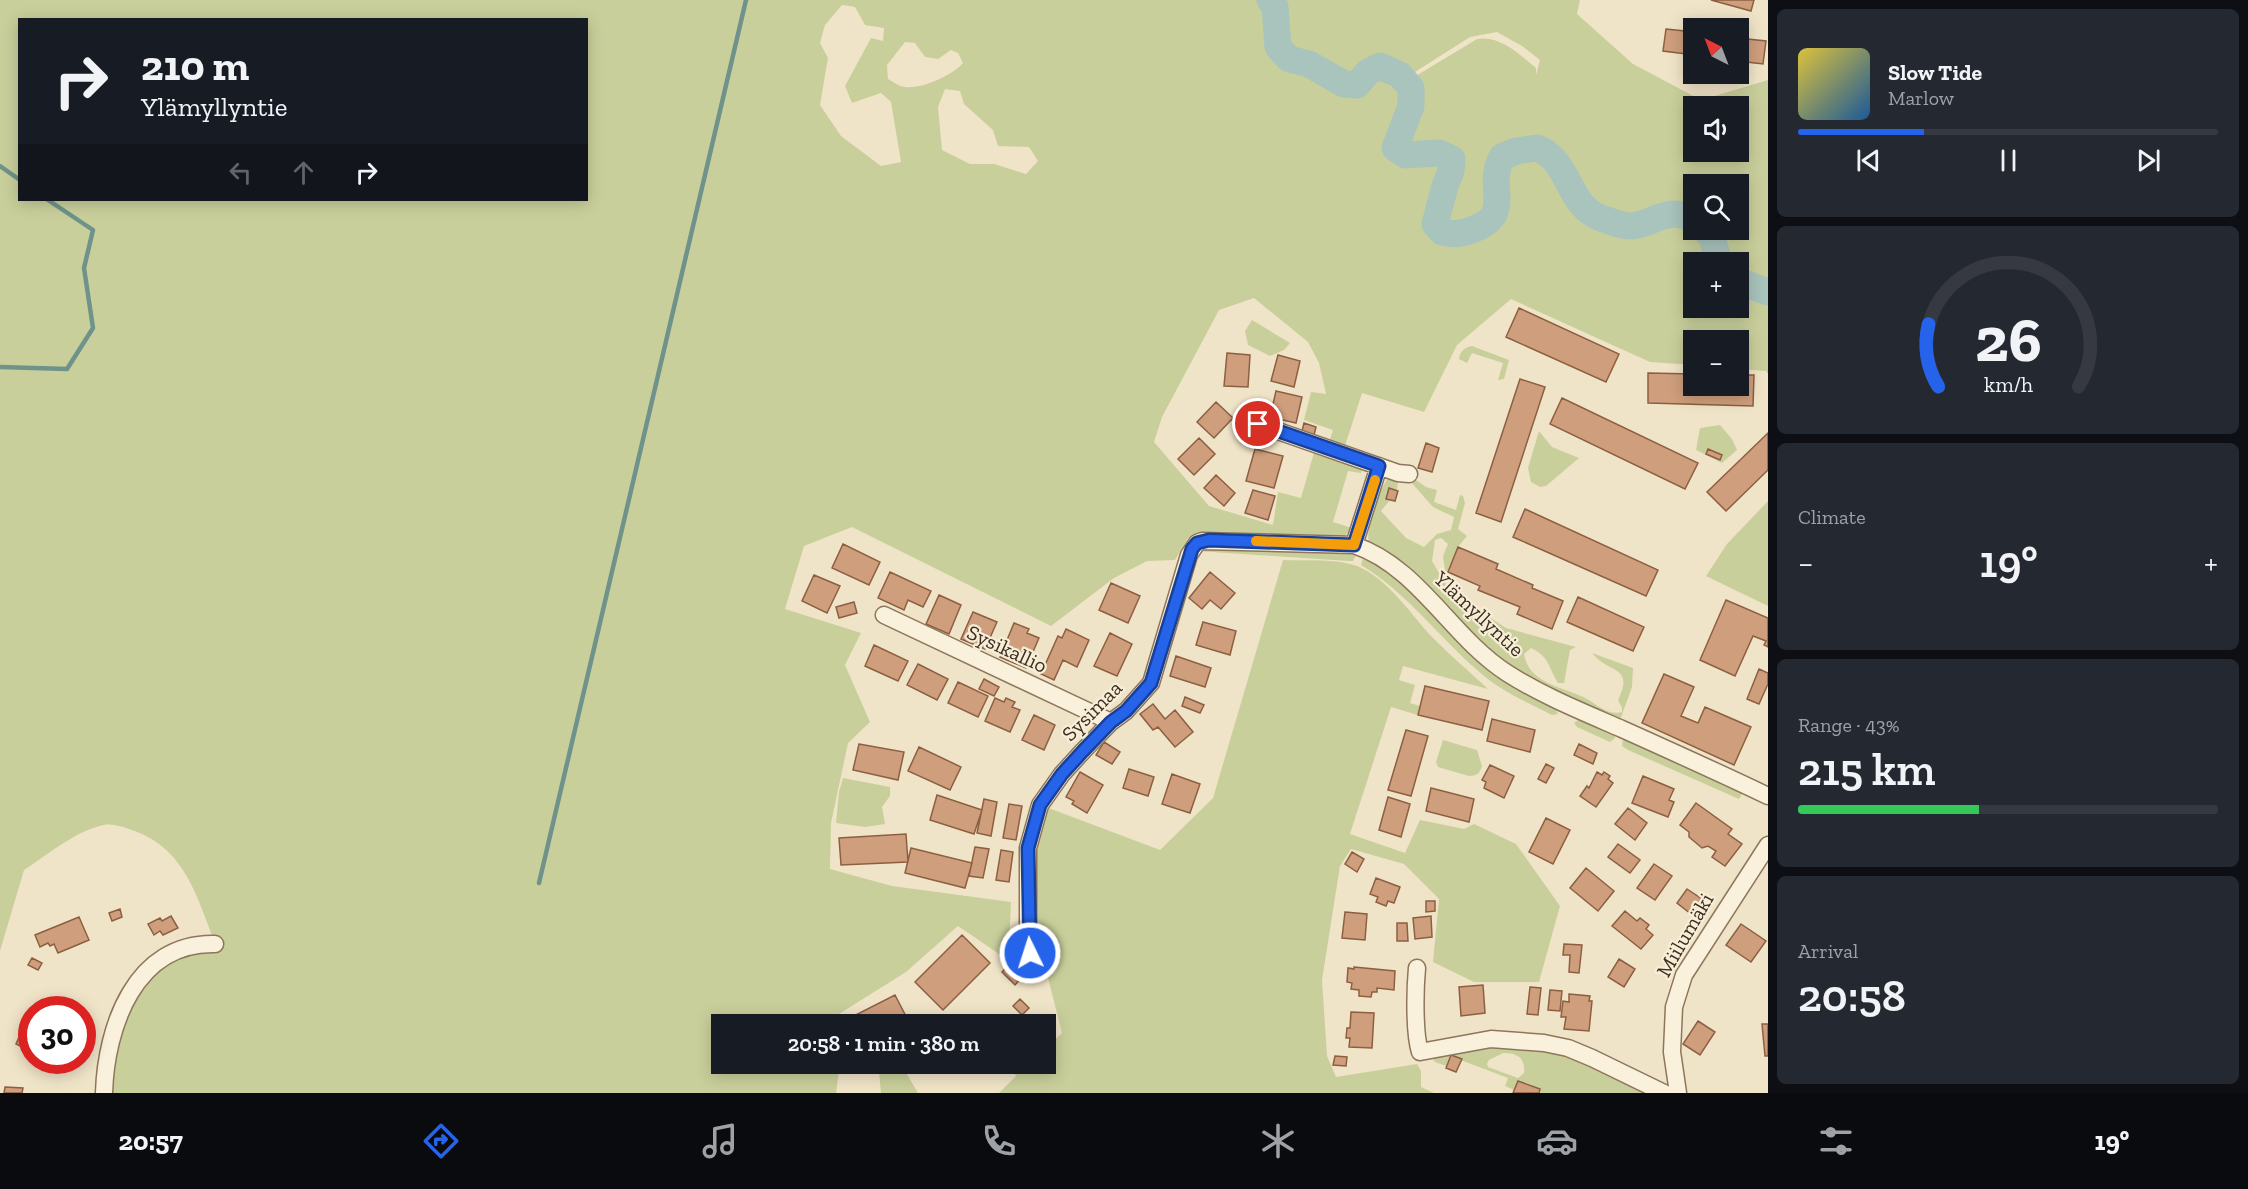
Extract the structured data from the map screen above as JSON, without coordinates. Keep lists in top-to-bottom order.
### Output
{
  "streets": {
    "street": [
      "Ylämyllyntie",
      "Sysikallio",
      "Sysimaa",
      "Miilumäki"
    ]
  },
  "crossings": [
    ["Ylämyllyntie", "Sysimaa"],
    ["Sysikallio", "Sysimaa"]
  ],
  "north": "top left",
  "page": {
    "map_buttons": ["+", "−"],
    "turn": ["210 m", "Ylämyllyntie"],
    "song": ["Slow Tide", "Marlow"],
    "tile": [
      "Climate",
      ["Range · 43%", "215 km"],
      ["Arrival", "20:58"]
    ],
    "heat": ["−", "19°", "+"],
    "limit": "30",
    "trip": "20:58 · 1 min · 380 m",
    "tabs": ["20:57", "19°"],
    "gauge": ["26", "km/h"]
  }
}
